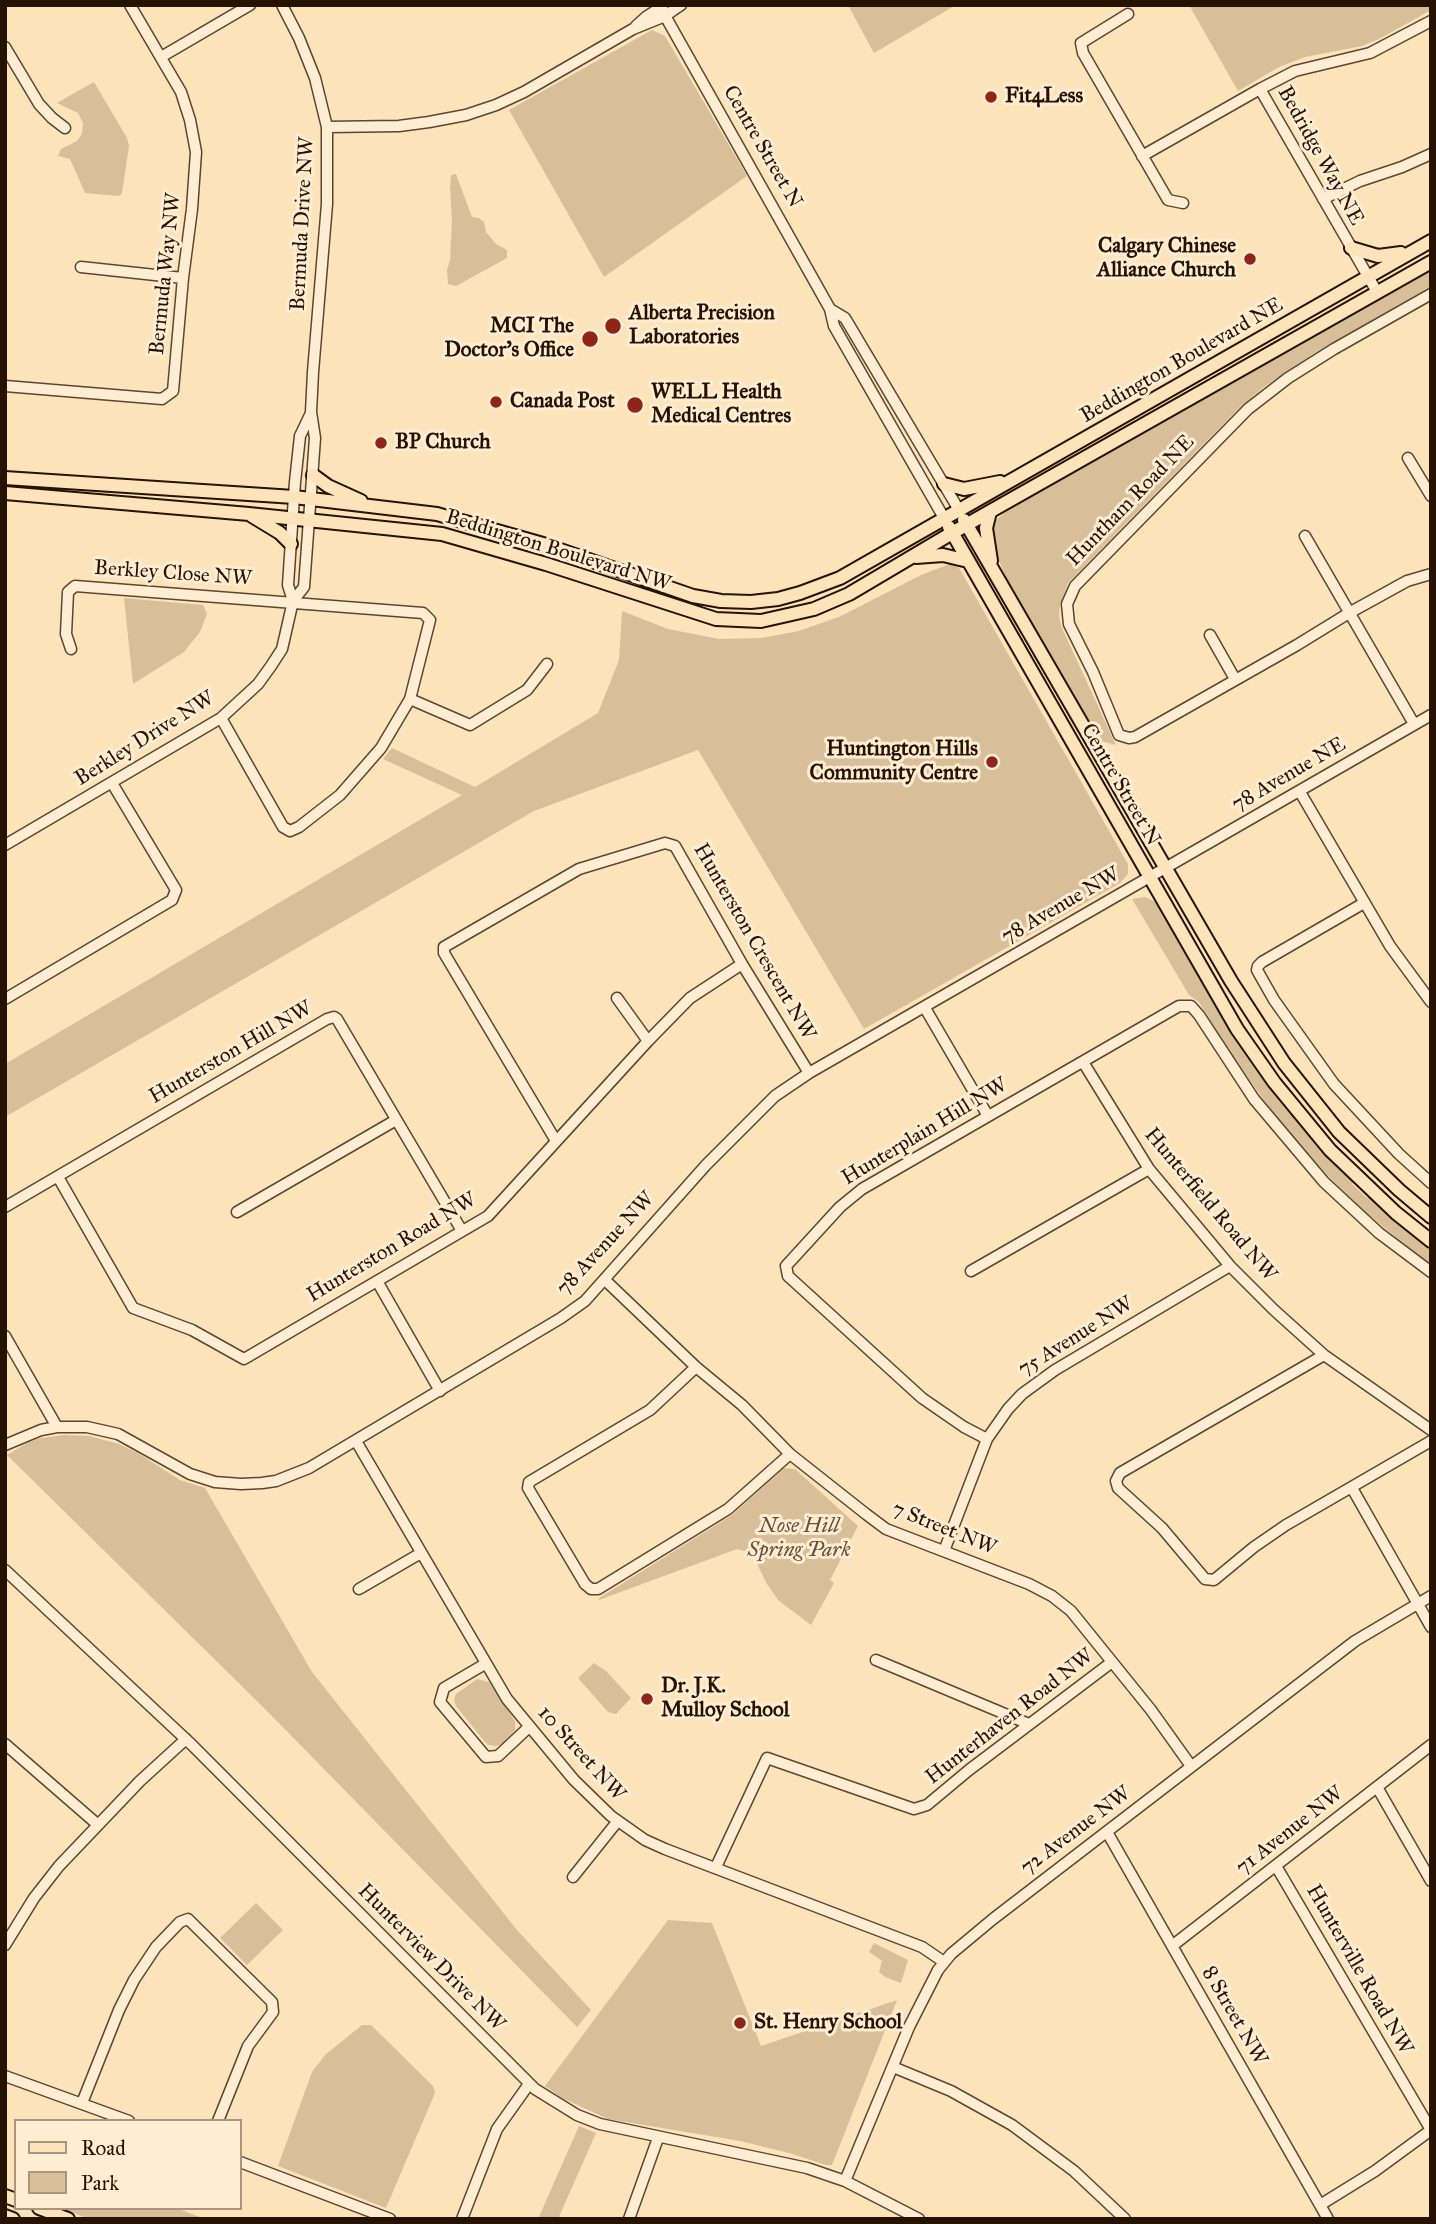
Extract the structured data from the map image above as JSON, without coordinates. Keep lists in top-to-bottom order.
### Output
{
  "streets": {
    "main road": ["Centre Street N", "Beddington Boulevard NE", "Beddington Boulevard NW"],
    "street": [
      "Bedridge Way NE",
      "Bermuda Drive NW",
      "Bermuda Way NW",
      "Huntham Road NE",
      "Berkley Close NW",
      "Berkley Drive NW",
      "78 Avenue NE",
      "78 Avenue NW",
      "Hunterston Crescent NW",
      "Hunterston Hill NW",
      "Hunterplain Hill NW",
      "Hunterfield Road NW",
      "Hunterston Road NW",
      "75 Avenue NW",
      "7 Street NW",
      "Hunterhaven Road NW",
      "10 Street NW",
      "72 Avenue NW",
      "71 Avenue NW",
      "Hunterview Drive NW",
      "Hunterville Road NW",
      "8 Street NW"
    ]
  },
  "crossings": [
    ["Centre Street N", "Beddington Boulevard NE"],
    ["Centre Street N", "Beddington Boulevard NW"],
    ["Centre Street N", "78 Avenue NE"],
    ["Centre Street N", "78 Avenue NW"],
    ["Bedridge Way NE", "Beddington Boulevard NE"],
    ["Bermuda Drive NW", "Beddington Boulevard NW"],
    ["Bermuda Drive NW", "Berkley Drive NW"],
    ["Beddington Boulevard NE", "Beddington Boulevard NW"],
    ["Beddington Boulevard NW", "Berkley Drive NW"],
    ["Berkley Close NW", "Berkley Drive NW"],
    ["78 Avenue NE", "78 Avenue NW"],
    ["78 Avenue NW", "Hunterston Crescent NW"],
    ["78 Avenue NW", "7 Street NW"],
    ["78 Avenue NW", "10 Street NW"],
    ["Hunterston Crescent NW", "Hunterston Road NW"],
    ["Hunterston Hill NW", "Hunterston Road NW"],
    ["Hunterplain Hill NW", "Hunterfield Road NW"],
    ["Hunterplain Hill NW", "75 Avenue NW"],
    ["Hunterfield Road NW", "75 Avenue NW"],
    ["75 Avenue NW", "7 Street NW"],
    ["7 Street NW", "Hunterhaven Road NW"],
    ["7 Street NW", "72 Avenue NW"],
    ["Hunterhaven Road NW", "10 Street NW"],
    ["10 Street NW", "72 Avenue NW"],
    ["72 Avenue NW", "Hunterview Drive NW"],
    ["72 Avenue NW", "8 Street NW"],
    ["71 Avenue NW", "Hunterville Road NW"],
    ["71 Avenue NW", "8 Street NW"],
    ["Hunterville Road NW", "8 Street NW"]
  ],
  "parks": ["Nose Hill Spring Park"],
  "places": [
    "Fit4Less",
    "Calgary Chinese Alliance Church",
    "Alberta Precision Laboratories",
    "MCI The Doctor’s Office",
    "Canada Post",
    "WELL Health Medical Centres",
    "BP Church",
    "Huntington Hills Community Centre",
    "Dr. J.K. Mulloy School",
    "St. Henry School"
  ],
  "legend": ["Road", "Park"]
}
